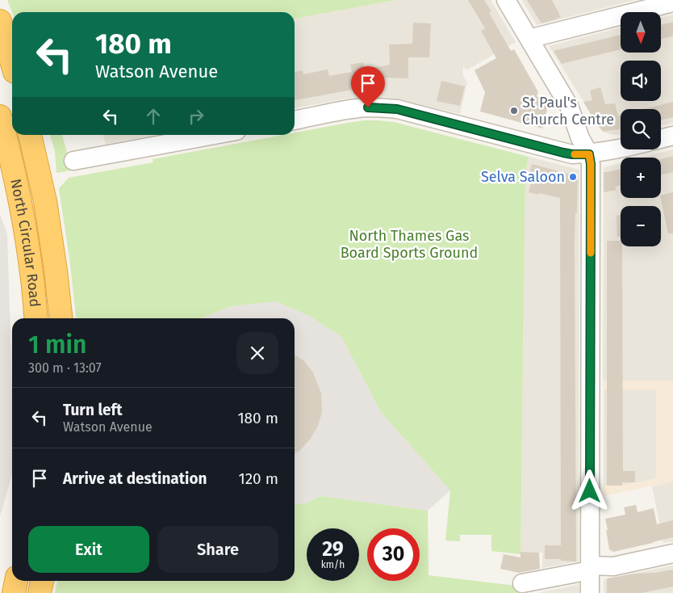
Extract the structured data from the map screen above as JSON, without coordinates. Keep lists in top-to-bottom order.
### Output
{
  "streets": {
    "highway": ["North Circular Road"]
  },
  "parks": ["North Thames Gas Board Sports Ground"],
  "places": ["St Paul's Church Centre", "Selva Saloon"],
  "north": "bottom",
  "page": {
    "map_buttons": ["+", "−"],
    "turn": ["180 m", "Watson Avenue"],
    "heading": ["1 min", "300 m · 13:07"],
    "list": [
      {
        "name": "Turn left",
        "note": "Watson Avenue",
        "value": "180 m"
      },
      {
        "name": "Arrive at destination",
        "value": "120 m"
      }
    ],
    "buttons": ["Exit", "Share"],
    "speed": "29 km/h",
    "limit": "30"
  }
}
